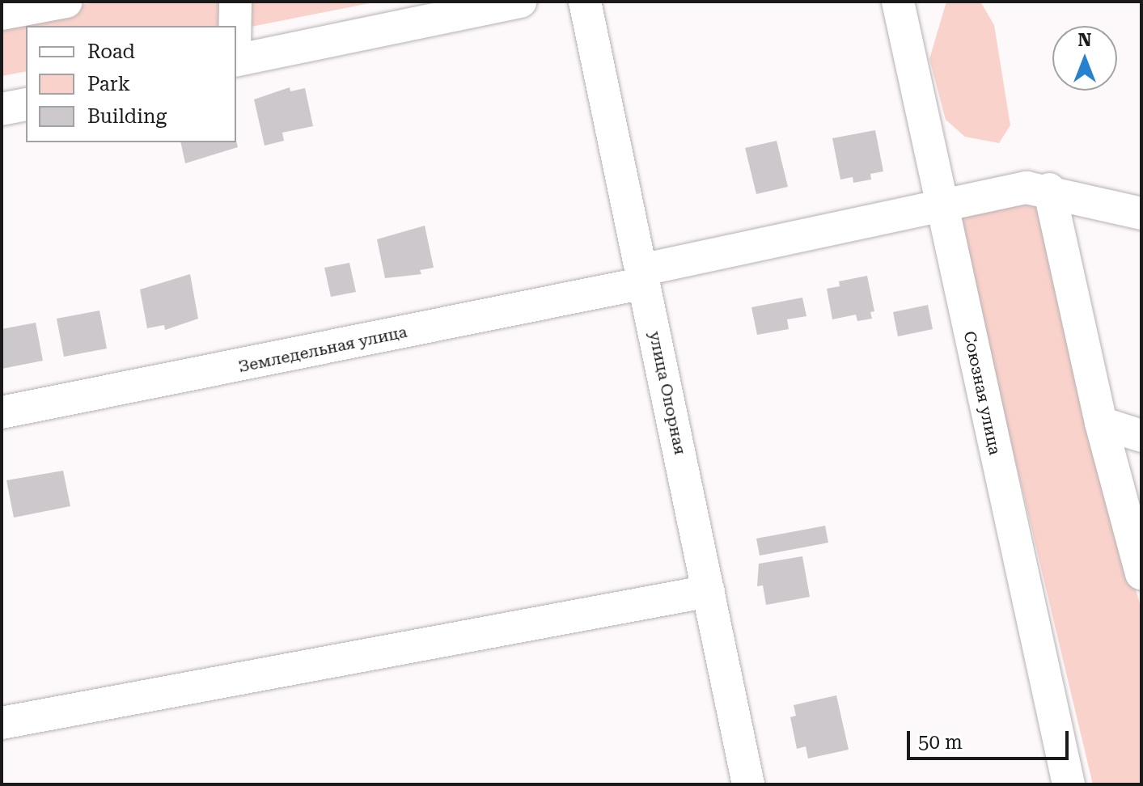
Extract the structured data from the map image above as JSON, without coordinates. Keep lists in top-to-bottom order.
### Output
{
  "streets": {
    "street": ["Земледельная улица", "улица Опорная", "Союзная улица"]
  },
  "crossings": [
    ["Земледельная улица", "улица Опорная"],
    ["Земледельная улица", "Союзная улица"]
  ],
  "legend": ["Road", "Park", "Building"],
  "scale_bar": "50 m",
  "north": "top"
}
